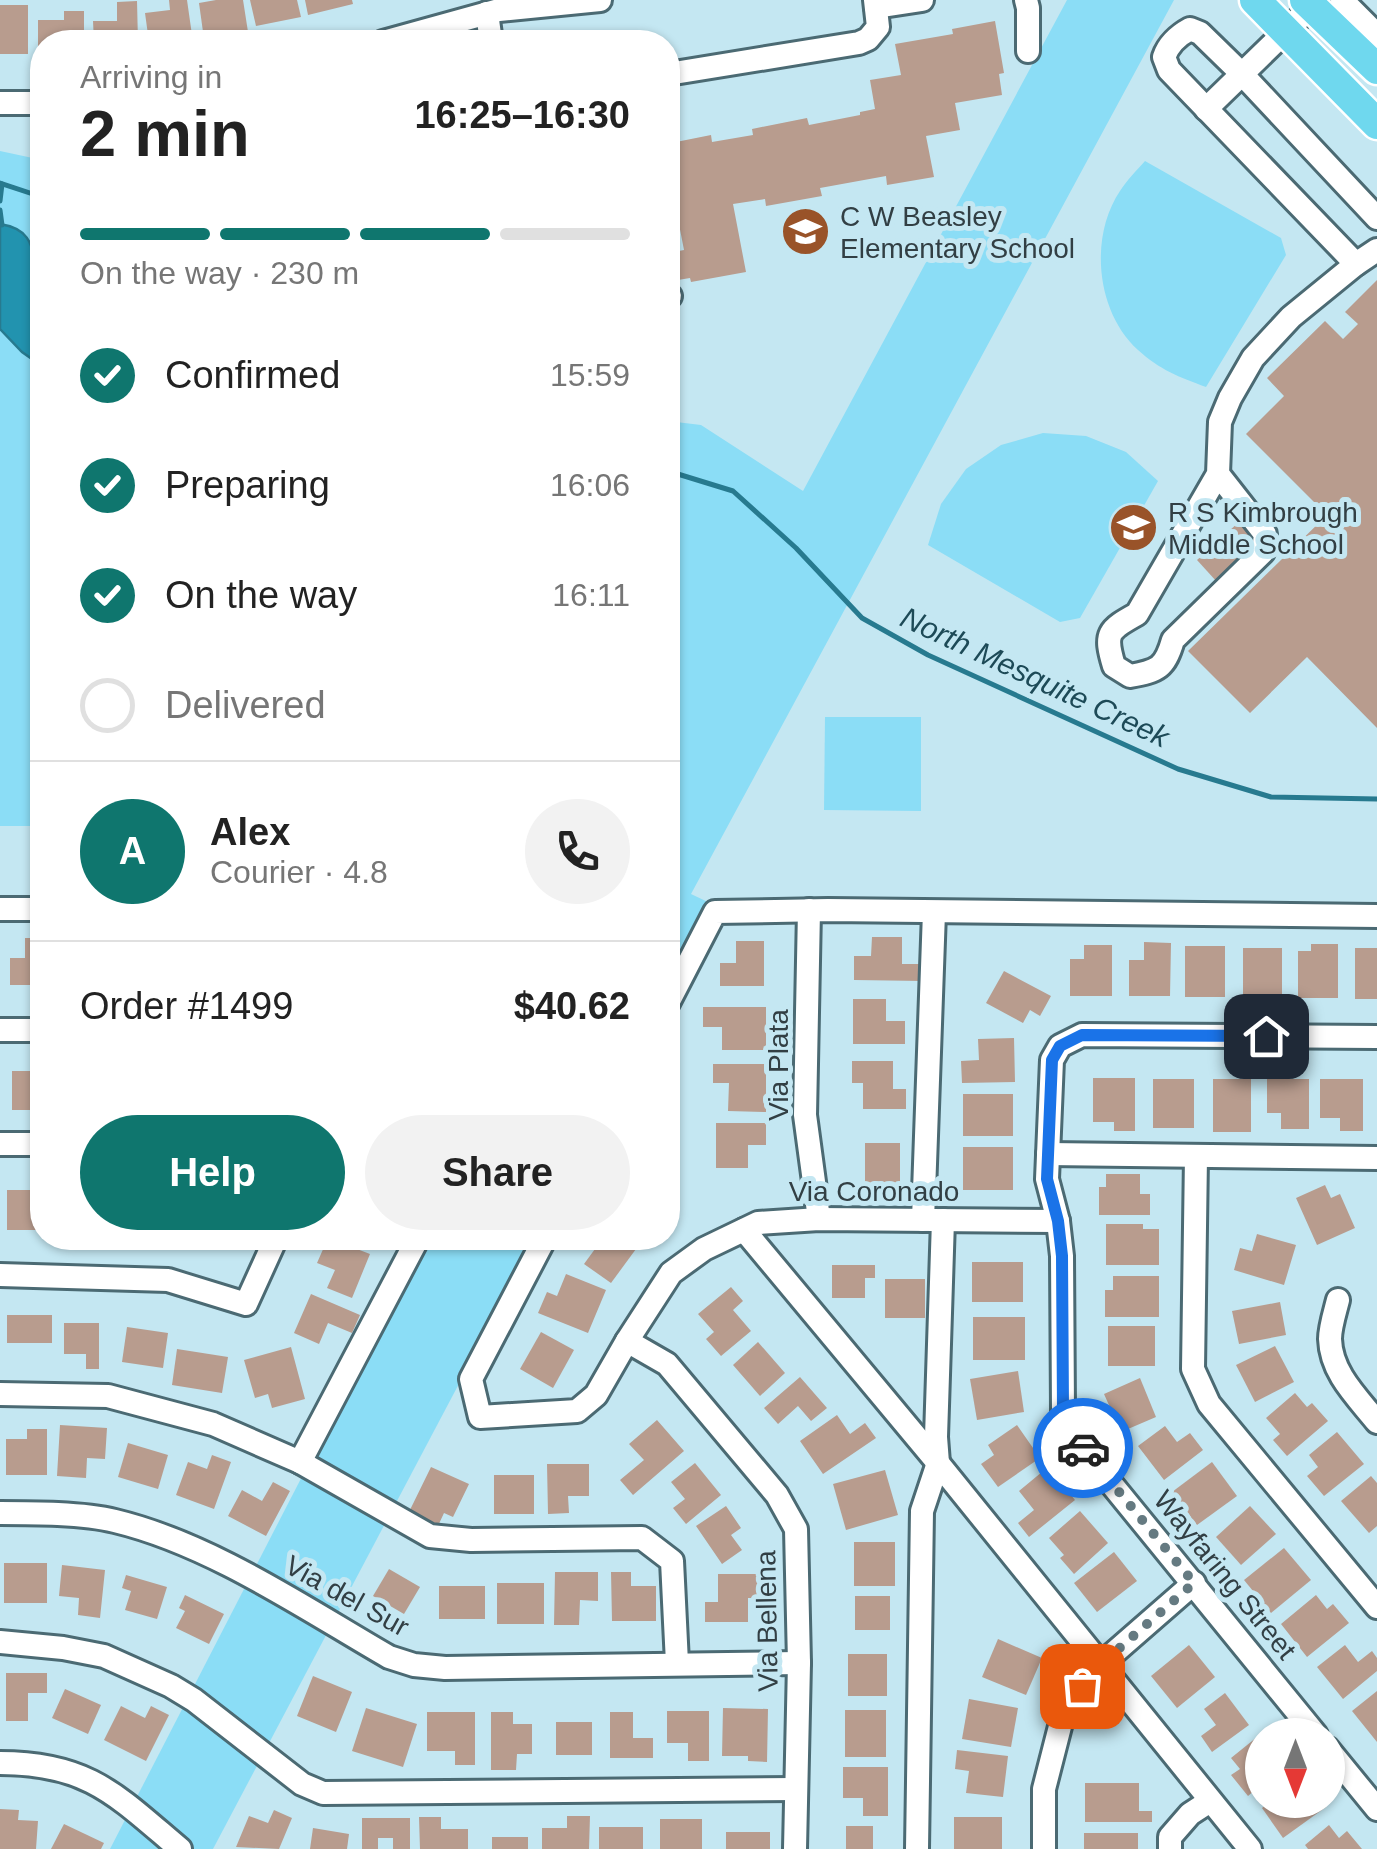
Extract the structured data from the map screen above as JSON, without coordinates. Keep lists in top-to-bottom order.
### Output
{
  "streets": {
    "street": [
      "Via Plata",
      "Via Coronado",
      "Wayfaring Street",
      "Via del Sur",
      "Via Bellena"
    ]
  },
  "crossings": [
    ["Via Plata", "Via Coronado"],
    ["Via Coronado", "Wayfaring Street"],
    ["Via Coronado", "Via Bellena"],
    ["Via del Sur", "Via Bellena"]
  ],
  "water": ["North Mesquite Creek"],
  "places": {
    "school or university": ["C W Beasley Elementary School", "R S Kimbrough Middle School"]
  },
  "north": "bottom",
  "page": {
    "heading": ["2 min", "Arriving in", "16:25–16:30"],
    "panel": [
      "Alex",
      "Courier · 4.8",
      "Order #1499",
      "$40.62"
    ],
    "bar": "On the way · 230 m",
    "list": [
      ["Confirmed", "15:59"],
      ["Preparing", "16:06"],
      ["On the way", "16:11"],
      "Delivered"
    ],
    "round": "A",
    "buttons": ["Help", "Share"]
  }
}
